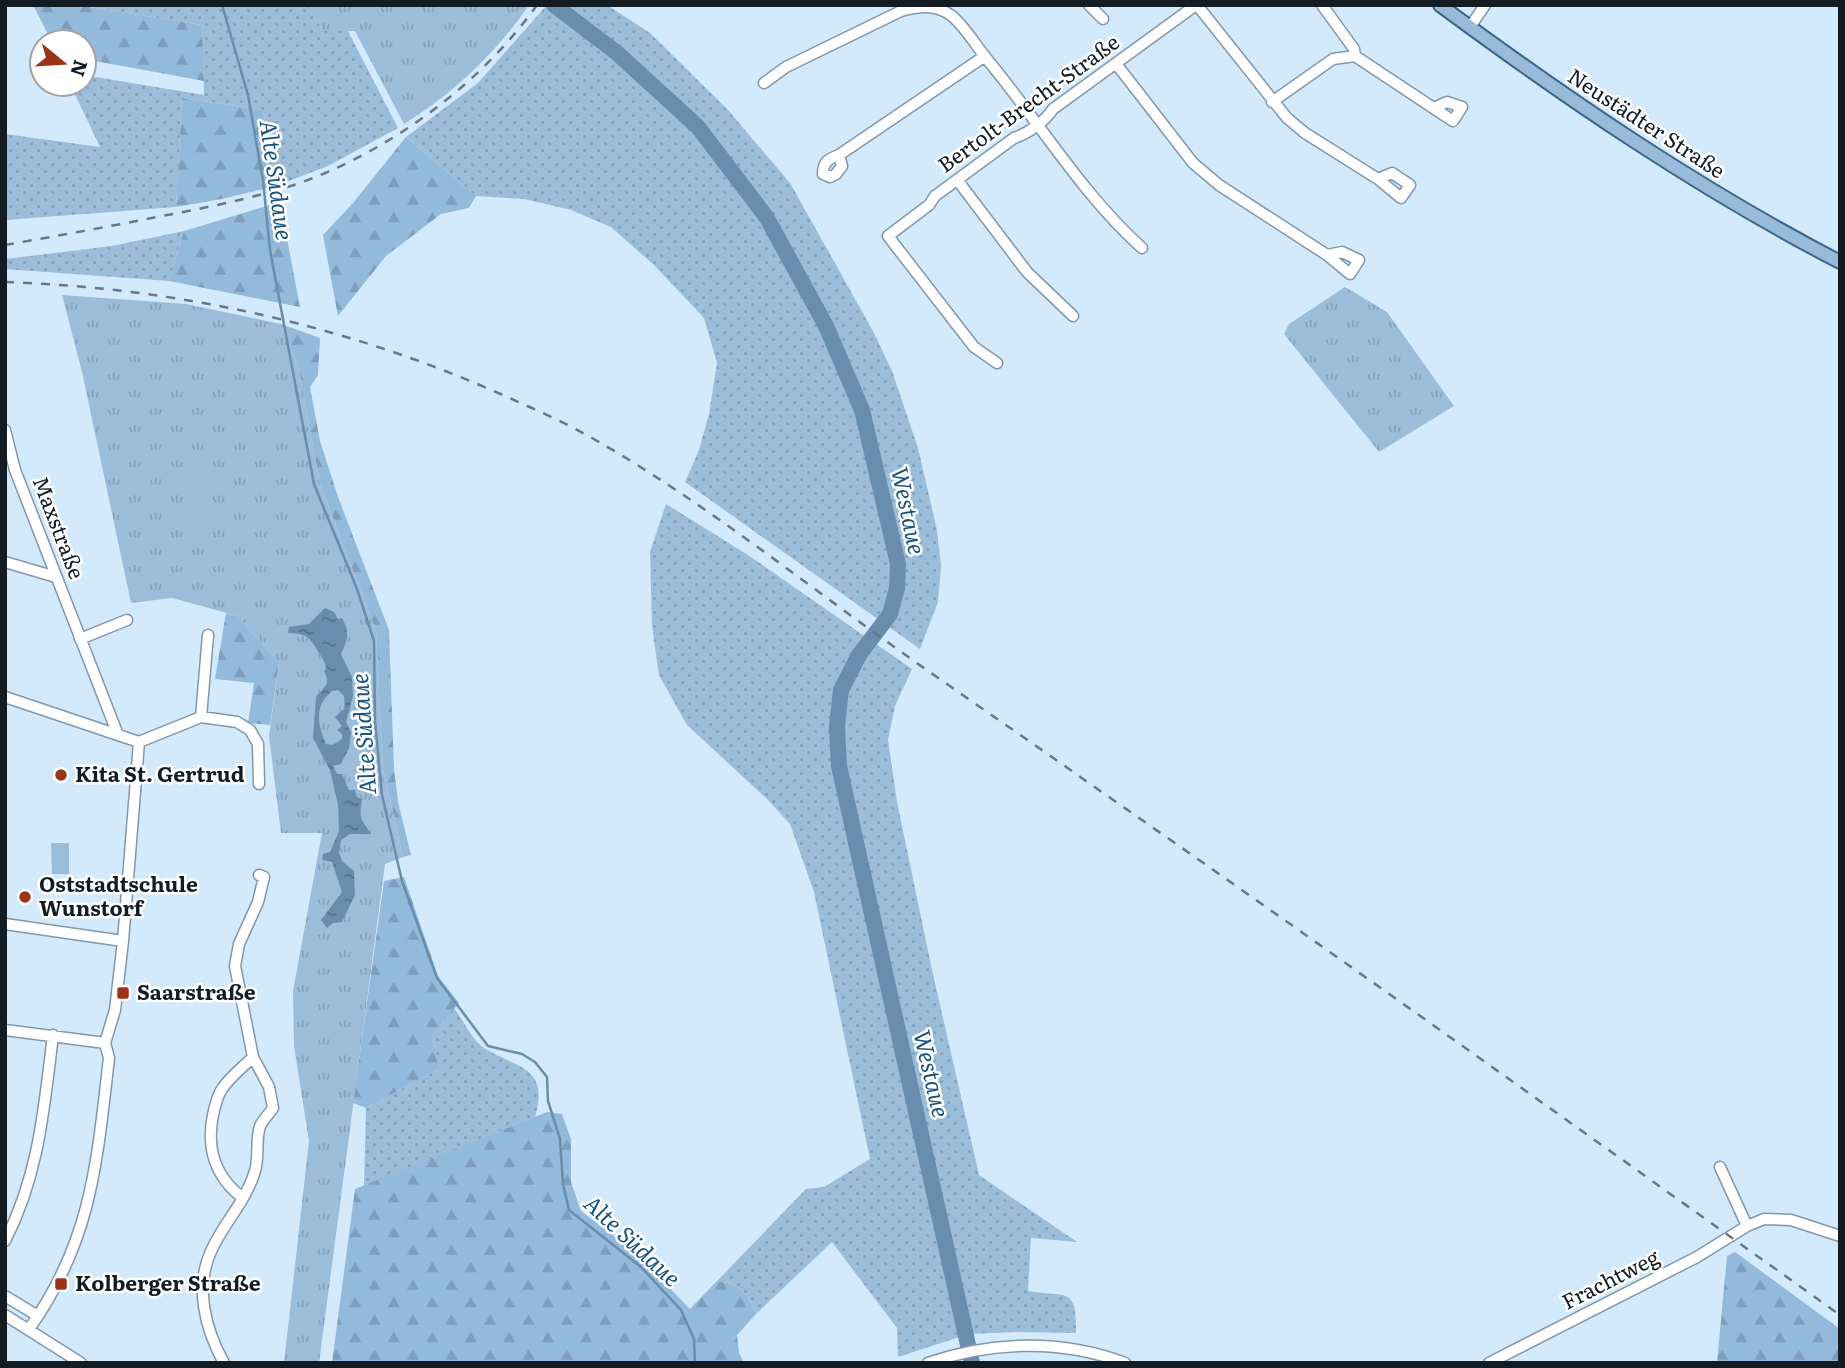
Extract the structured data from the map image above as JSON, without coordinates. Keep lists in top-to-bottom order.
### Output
{
  "streets": {
    "main road": ["Neustädter Straße"],
    "street": ["Bertolt-Brecht-Straße", "Maxstraße", "Frachtweg"]
  },
  "water": ["Alte Südaue", "Westaue"],
  "places": {
    "other": ["Kita St. Gertrud", "Oststadtschule Wunstorf"],
    "transit": ["Saarstraße", "Kolberger Straße"]
  },
  "north": "right"
}
